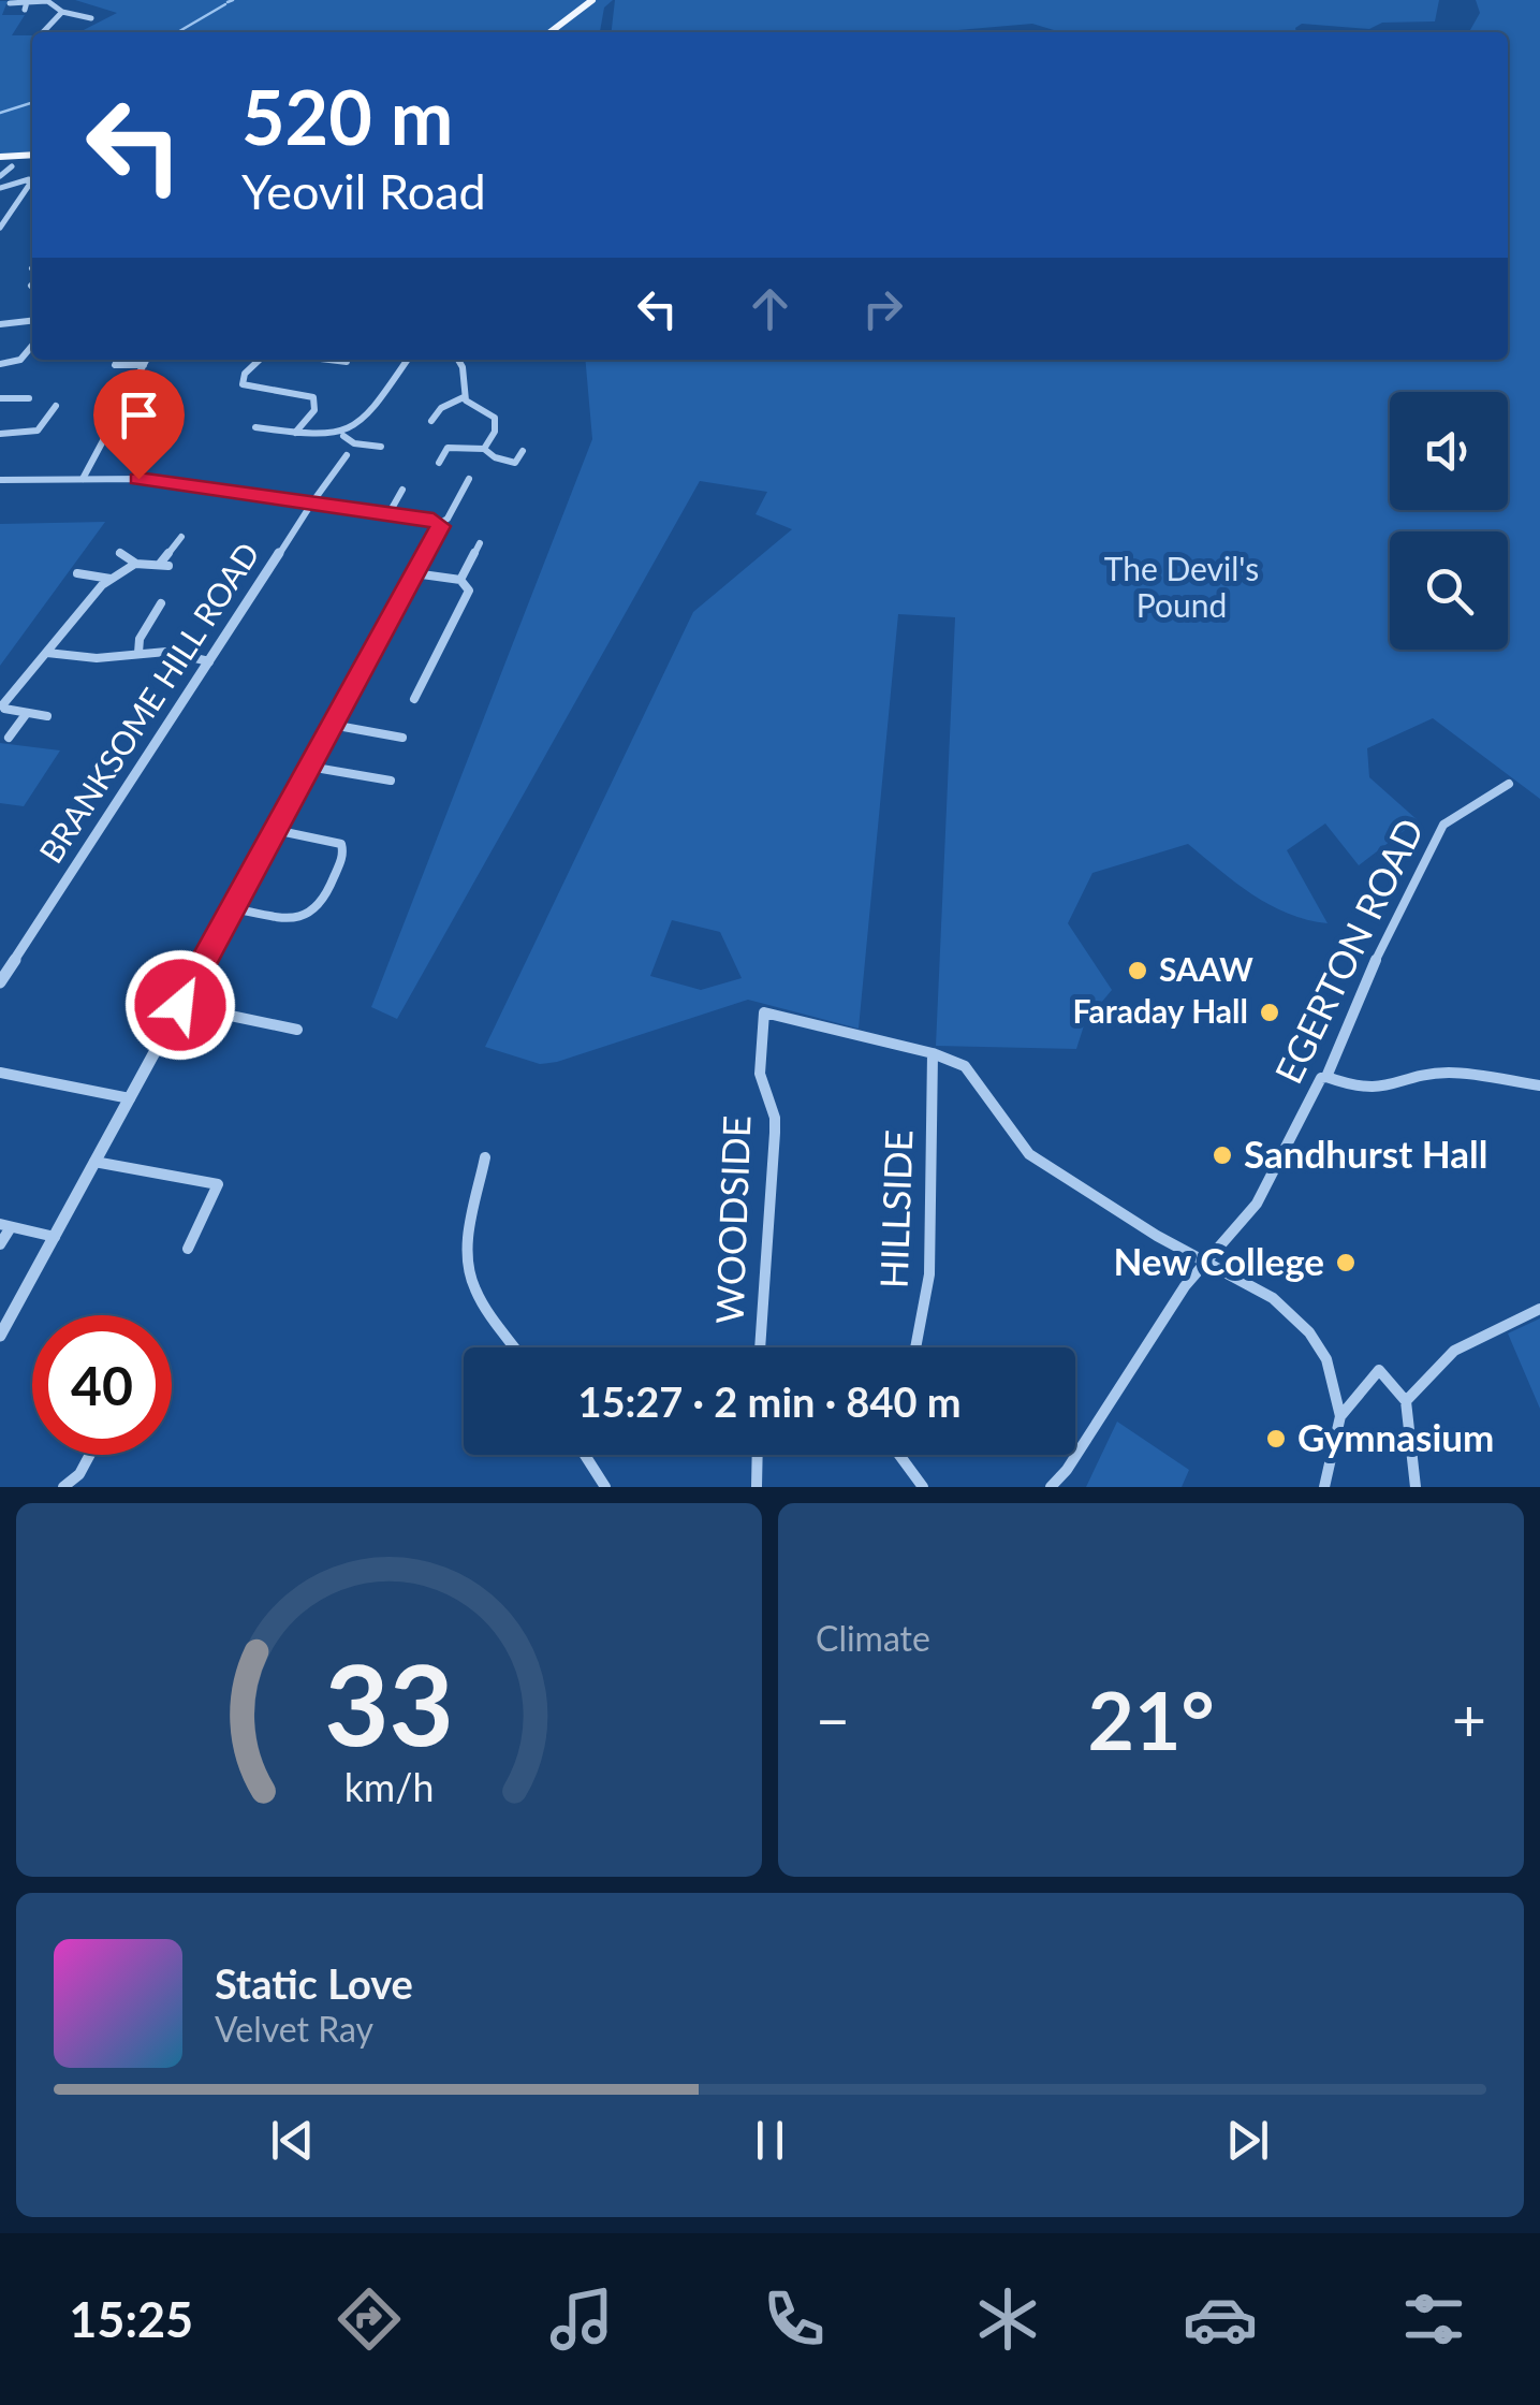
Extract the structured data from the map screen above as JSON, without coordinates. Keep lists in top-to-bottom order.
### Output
{
  "streets": {
    "street": [
      "BRANKSOME HILL ROAD",
      "EGERTON ROAD",
      "HILLSIDE",
      "WOODSIDE"
    ]
  },
  "crossings": [
    ["HILLSIDE", "WOODSIDE"]
  ],
  "parks": ["The Devil's Pound"],
  "places": [
    "SAAW",
    "Faraday Hall",
    "Sandhurst Hall",
    "New College",
    "Gymnasium"
  ],
  "page": {
    "turn": ["520 m", "Yeovil Road"],
    "limit": "40",
    "trip": "15:27 · 2 min · 840 m",
    "tile": "Climate",
    "heat": ["−", "21°", "+"],
    "song": ["Static Love", "Velvet Ray"],
    "tabs": "15:25",
    "gauge": ["33", "km/h"]
  }
}
